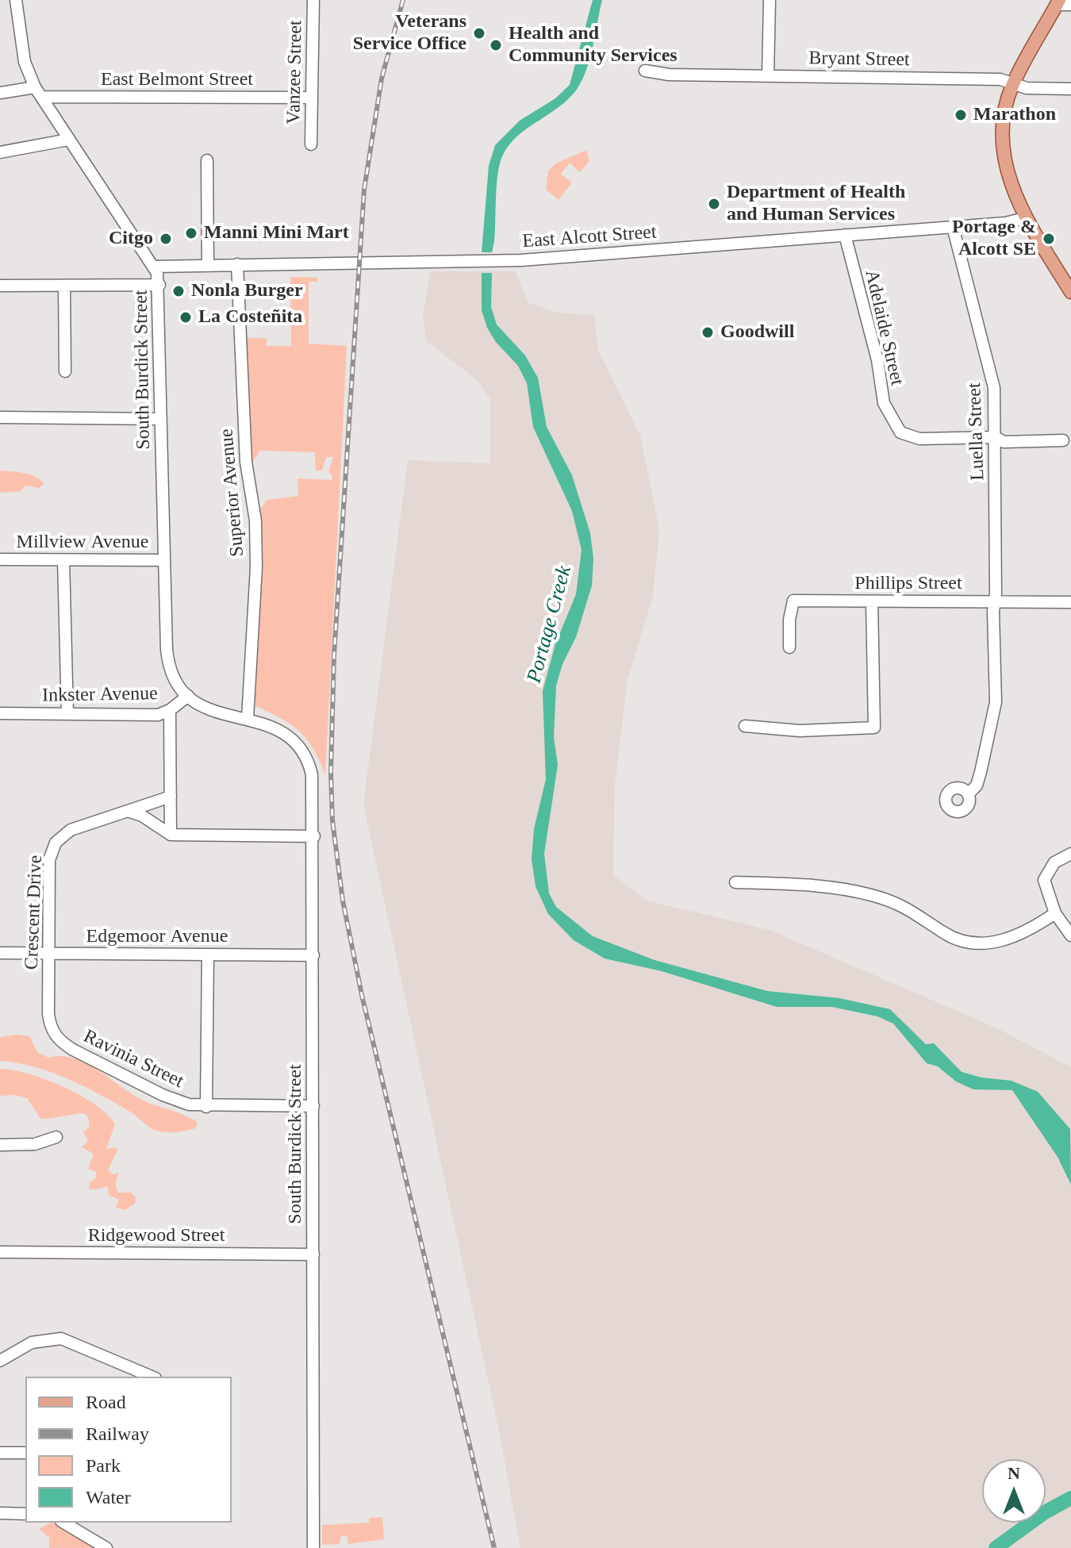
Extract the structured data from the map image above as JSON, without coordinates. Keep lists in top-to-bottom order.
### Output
{
  "streets": {
    "street": [
      "Bryant Street",
      "Vanzee Street",
      "East Belmont Street",
      "East Alcott Street",
      "Adelaide Street",
      "South Burdick Street",
      "Luella Street",
      "Superior Avenue",
      "Millview Avenue",
      "Phillips Street",
      "Inkster Avenue",
      "Crescent Drive",
      "Edgemoor Avenue",
      "Ravinia Street",
      "Ridgewood Street"
    ]
  },
  "crossings": [
    ["Vanzee Street", "East Belmont Street"],
    ["East Belmont Street", "South Burdick Street"],
    ["East Alcott Street", "Adelaide Street"],
    ["East Alcott Street", "South Burdick Street"],
    ["East Alcott Street", "Luella Street"],
    ["East Alcott Street", "Superior Avenue"],
    ["Adelaide Street", "Luella Street"],
    ["South Burdick Street", "Superior Avenue"],
    ["South Burdick Street", "Millview Avenue"],
    ["South Burdick Street", "Inkster Avenue"],
    ["South Burdick Street", "Edgemoor Avenue"],
    ["South Burdick Street", "Ravinia Street"],
    ["South Burdick Street", "Ridgewood Street"],
    ["Luella Street", "Phillips Street"],
    ["Crescent Drive", "Edgemoor Avenue"],
    ["Crescent Drive", "Ravinia Street"]
  ],
  "water": ["Portage Creek"],
  "places": [
    "Veterans Service Office",
    "Health and Community Services",
    "Marathon",
    "Department of Health and Human Services",
    "Manni Mini Mart",
    "Citgo",
    "Portage & Alcott SE",
    "Nonla Burger",
    "La Costeñita",
    "Goodwill"
  ],
  "legend": [
    "Road",
    "Railway",
    "Park",
    "Water"
  ],
  "north": "top"
}
